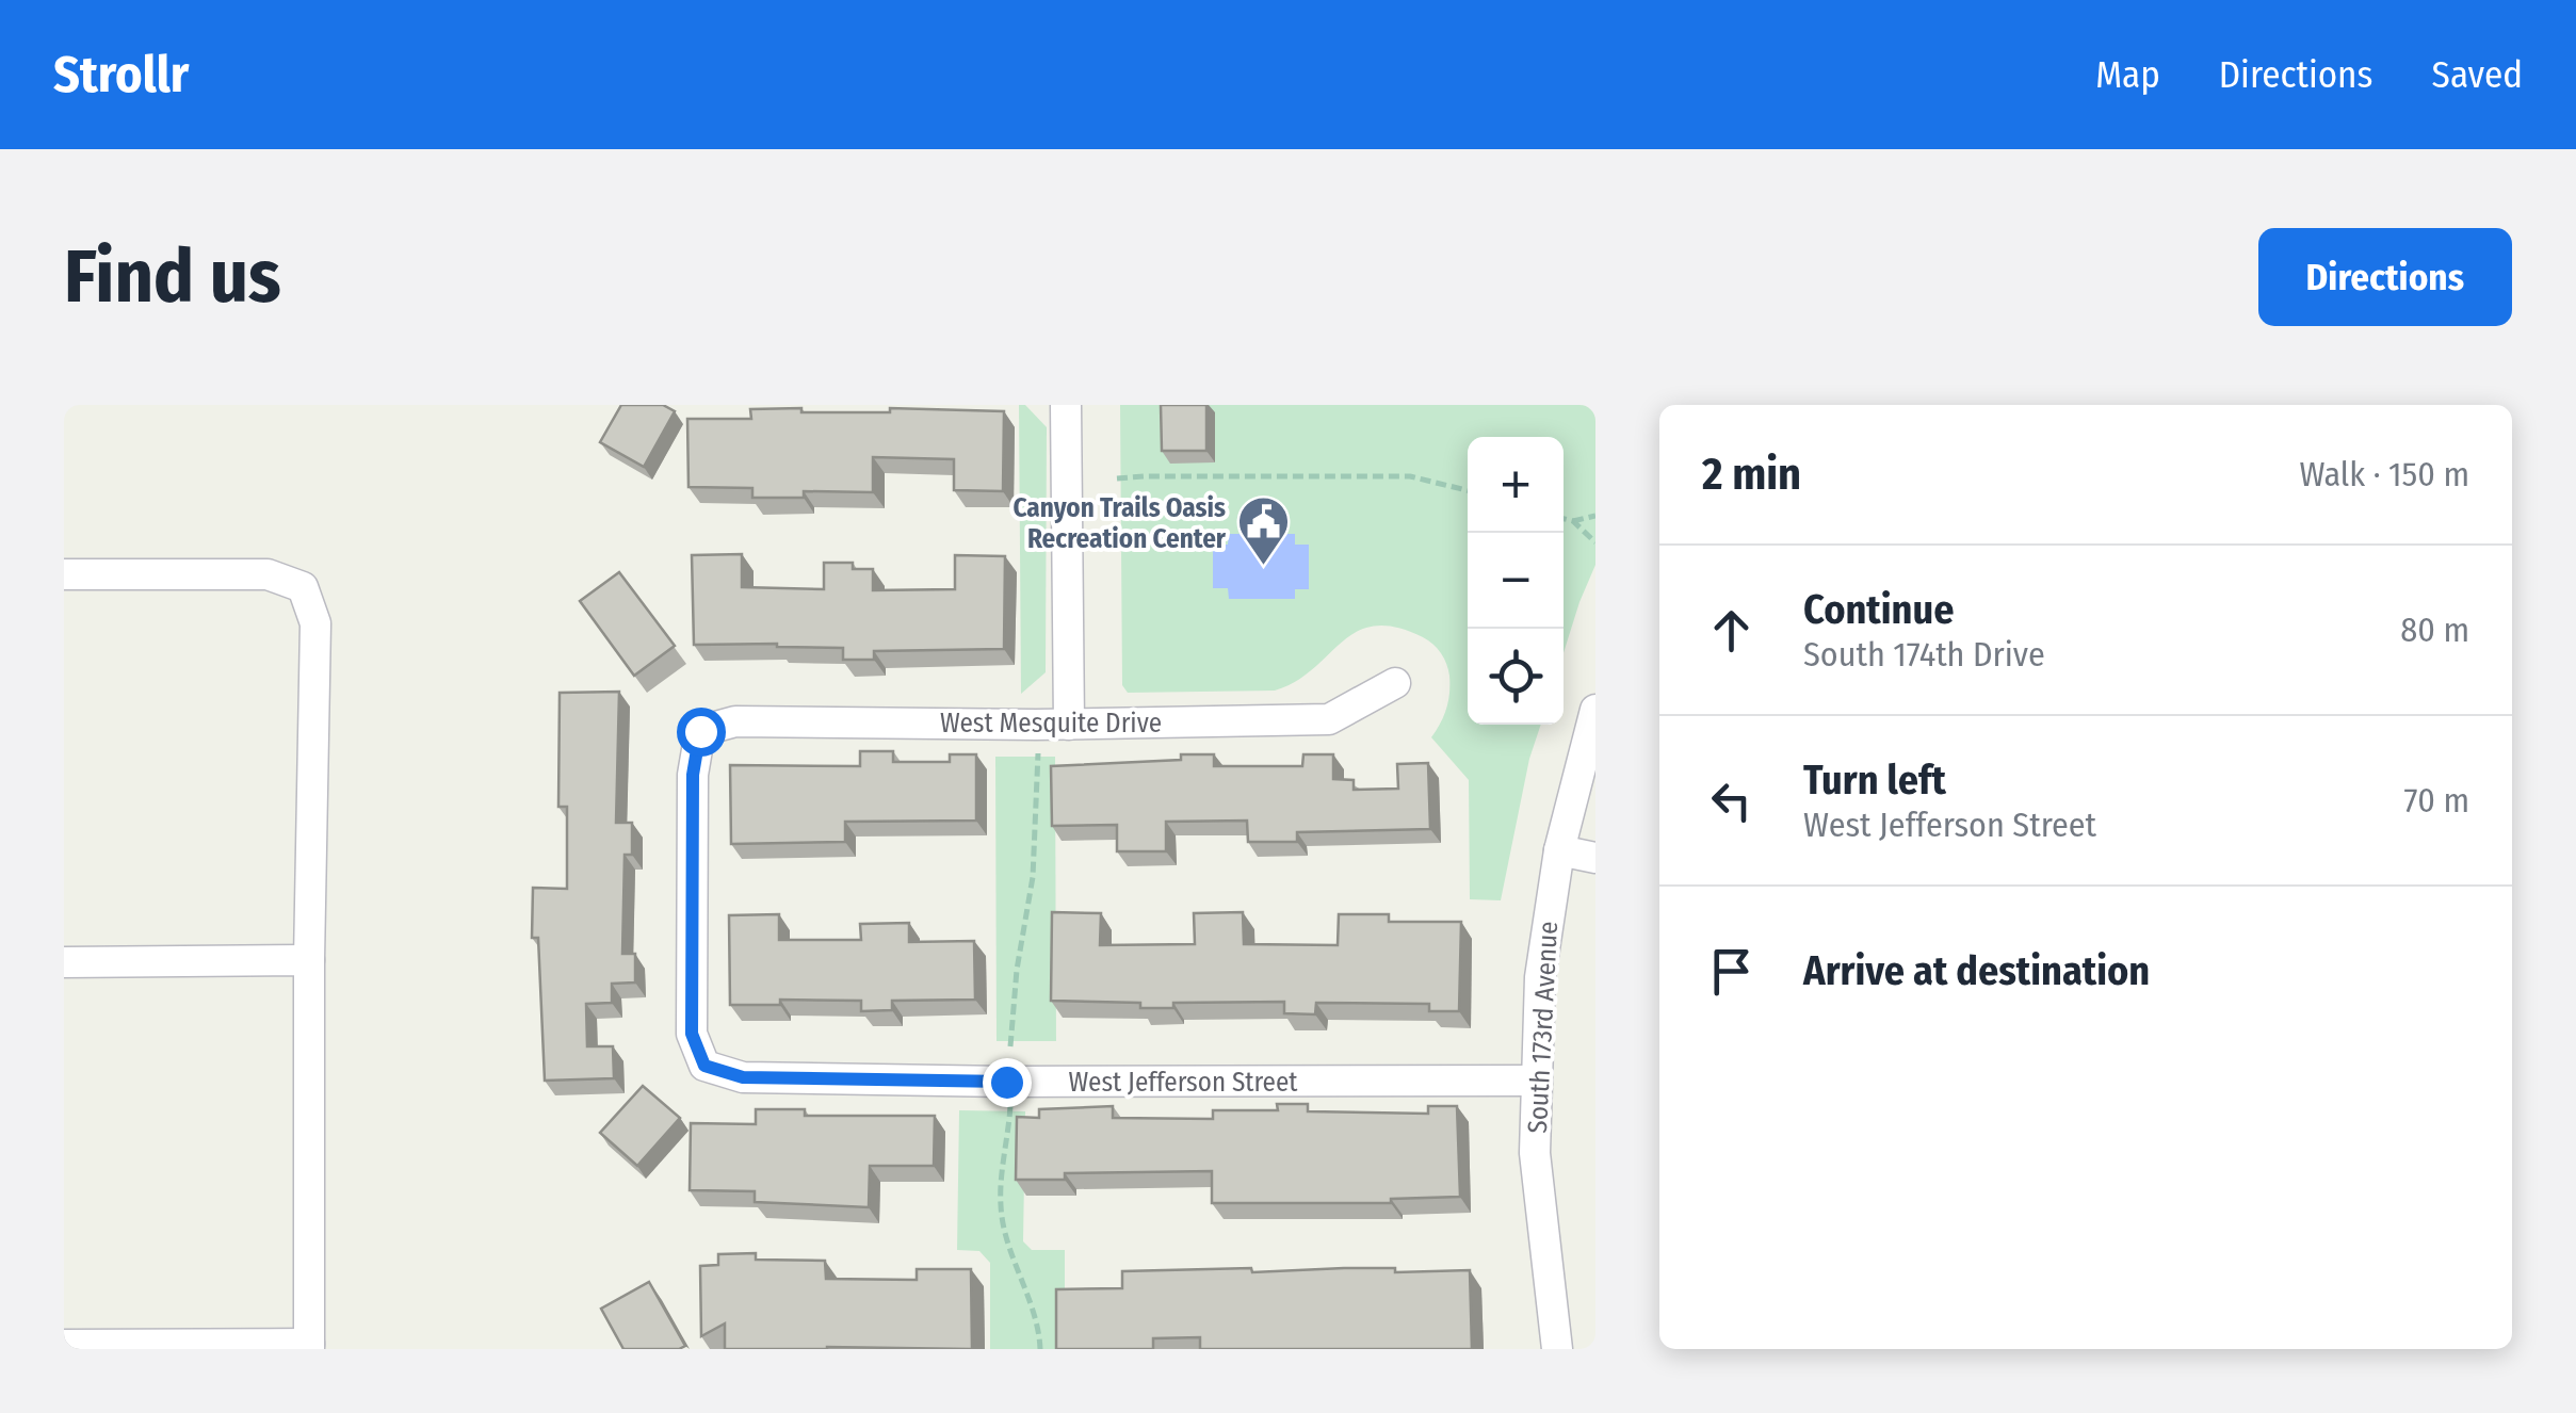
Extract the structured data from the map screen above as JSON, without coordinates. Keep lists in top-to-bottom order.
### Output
{
  "streets": {
    "street": ["West Mesquite Drive", "South 173rd Avenue", "West Jefferson Street"]
  },
  "crossings": [
    ["West Mesquite Drive", "West Jefferson Street"],
    ["South 173rd Avenue", "West Jefferson Street"]
  ],
  "places": {
    "public building": ["Canyon Trails Oasis Recreation Center"]
  },
  "page": {
    "header": "Strollr",
    "nav": ["Map", "Directions", "Saved"],
    "buttons": "Directions",
    "title": "Find us",
    "heading": ["2 min", "Walk · 150 m"],
    "map_buttons": ["+", "−"],
    "list": [
      ["Continue", "South 174th Drive", "80 m"],
      ["Turn left", "West Jefferson Street", "70 m"],
      "Arrive at destination"
    ]
  }
}
